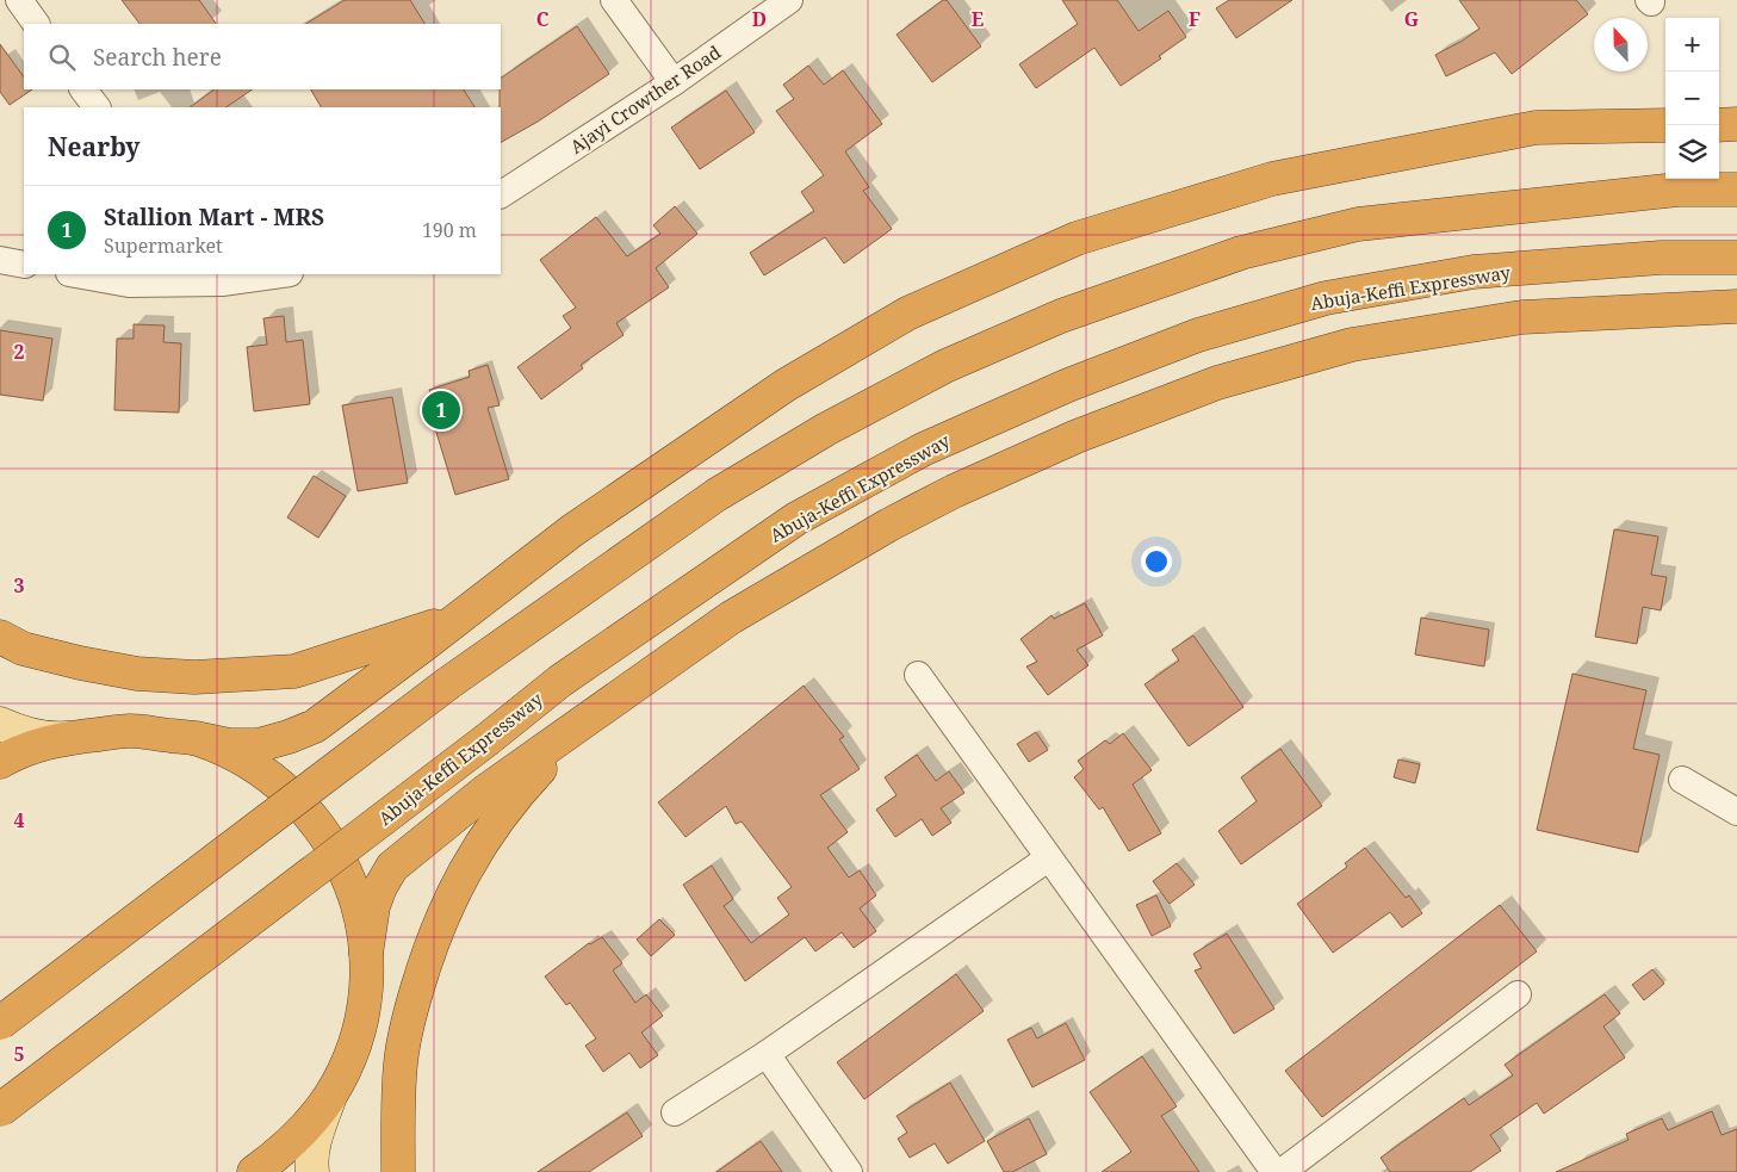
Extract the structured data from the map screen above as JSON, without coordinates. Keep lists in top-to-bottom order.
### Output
{
  "streets": {
    "highway": ["Abuja-Keffi Expressway"],
    "street": ["Ajayi Crowther Road"]
  },
  "north": "top",
  "page": {
    "map_buttons": ["+", "−"],
    "search": "Search here",
    "heading": "Nearby",
    "list": [
      {
        "mark": "1",
        "name": "Stallion Mart - MRS",
        "note": "Supermarket",
        "value": "190 m"
      }
    ],
    "pins": "1"
  },
  "grid": {
    "columns": [
      "C",
      "D",
      "E",
      "F",
      "G"
    ],
    "rows": [
      "2",
      "3",
      "4",
      "5"
    ]
  }
}
